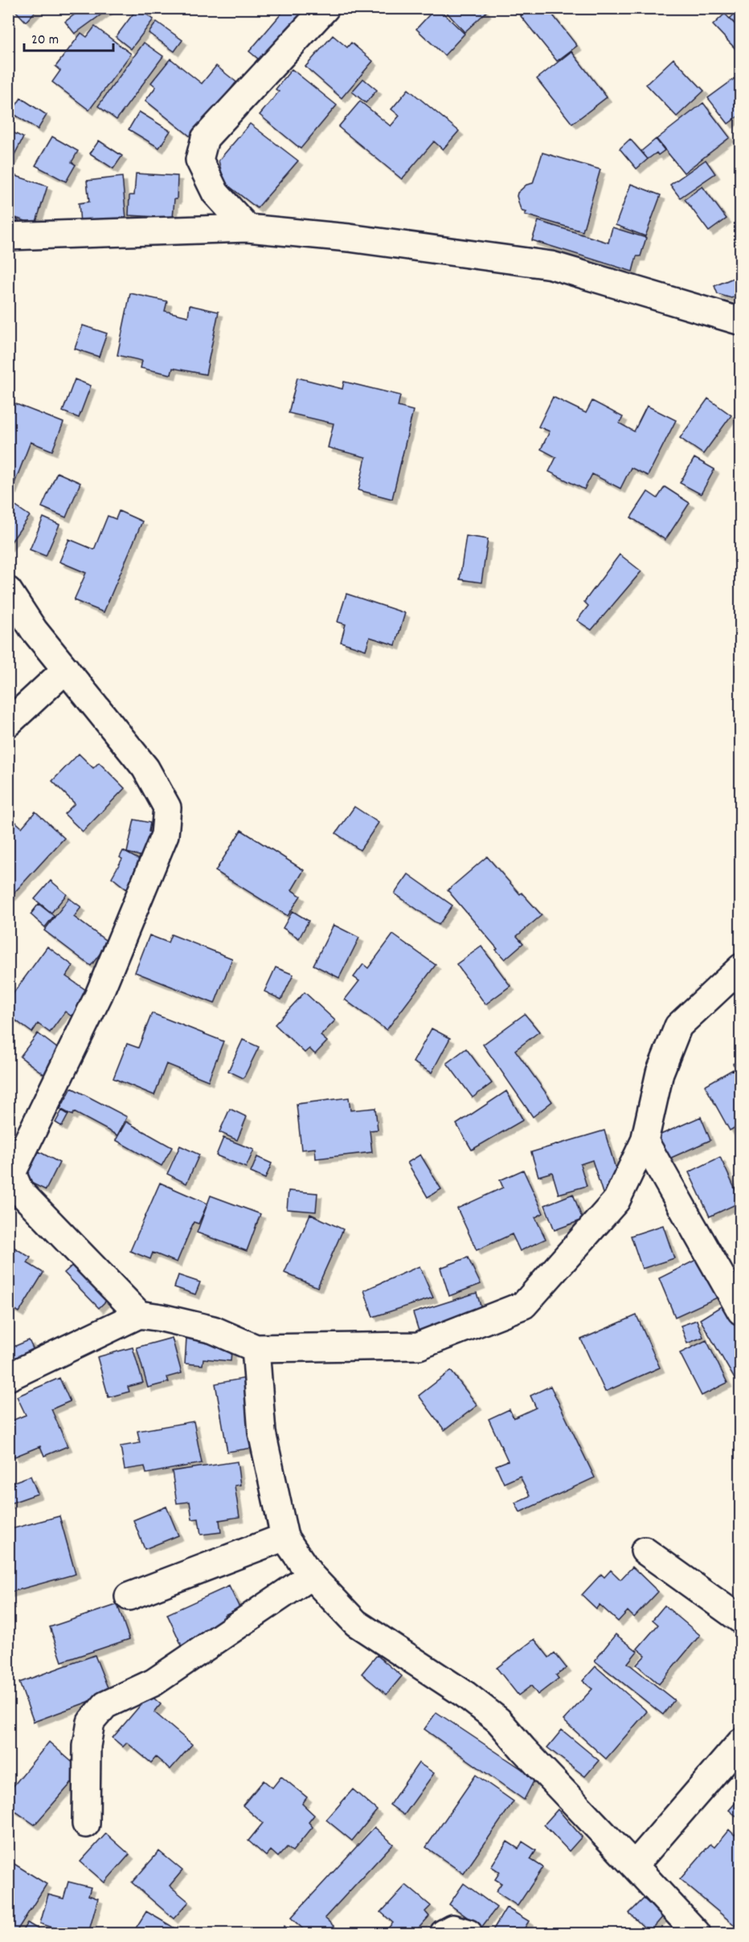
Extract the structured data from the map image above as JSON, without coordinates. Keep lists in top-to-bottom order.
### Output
{
  "scale_bar": "20 m"
}
